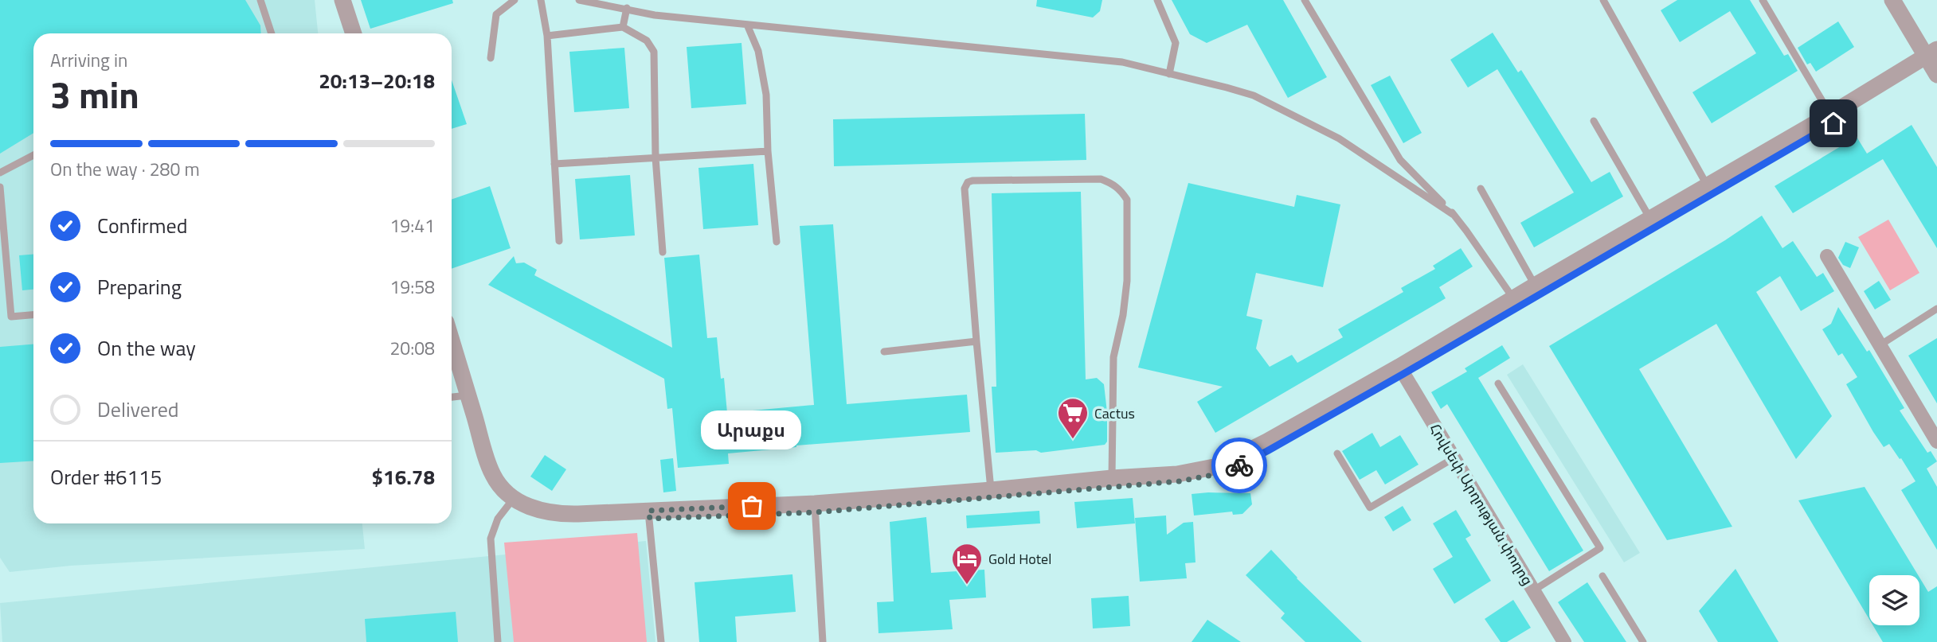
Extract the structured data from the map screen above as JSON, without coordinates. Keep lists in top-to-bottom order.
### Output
{
  "streets": {
    "street": ["Հովսեփ Արղության փողոց"]
  },
  "places": {
    "supermarket": ["Cactus"],
    "other": ["Արաքս"],
    "hotel": ["Gold Hotel"]
  },
  "page": {
    "heading": ["3 min", "Arriving in", "20:13–20:18"],
    "panel": ["Order #6115", "$16.78"],
    "bar": "On the way · 280 m",
    "list": [
      ["Confirmed", "19:41"],
      ["Preparing", "19:58"],
      ["On the way", "20:08"],
      "Delivered"
    ],
    "bubble": "Արաքս"
  }
}
